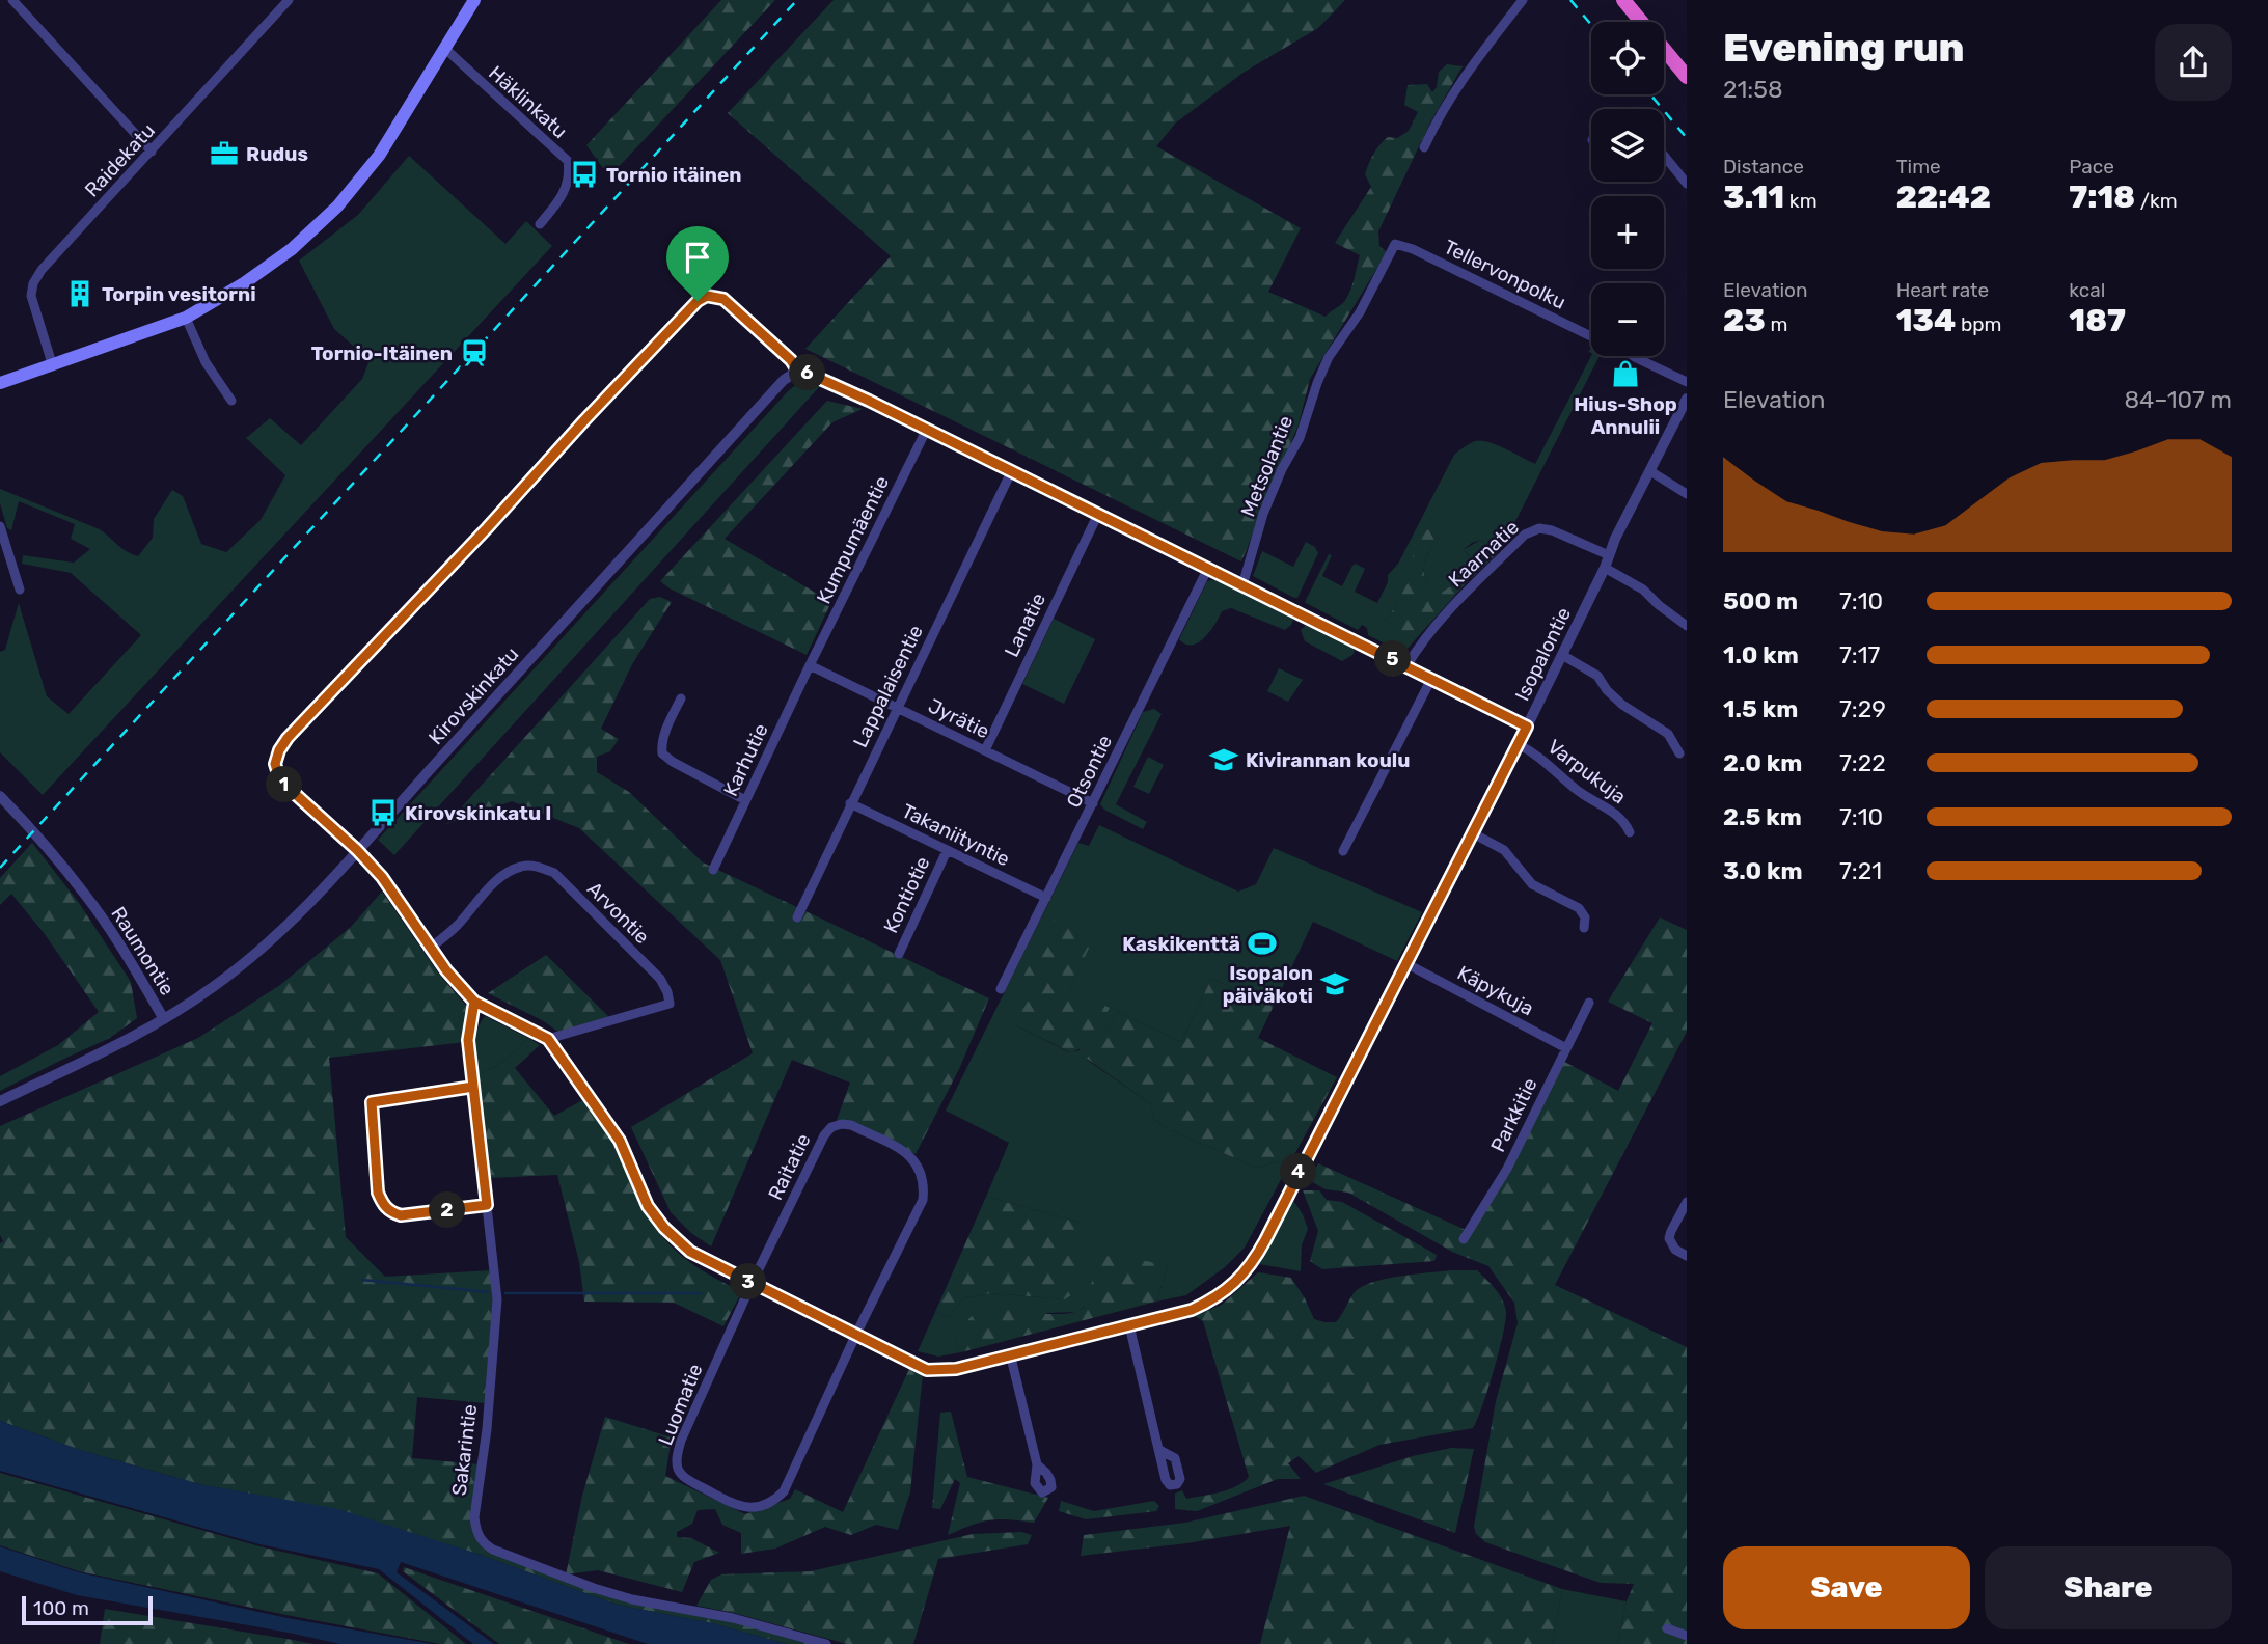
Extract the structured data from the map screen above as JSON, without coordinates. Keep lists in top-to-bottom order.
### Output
{
  "streets": {
    "street": [
      "Häklinkatu",
      "Raidekatu",
      "Tellervonpolku",
      "Metsolantie",
      "Kumpumäentie",
      "Kaarnatie",
      "Lanatie",
      "Isopalontie",
      "Lappalaisentie",
      "Kirovskinkatu",
      "Jyrätie",
      "Karhutie",
      "Otsontie",
      "Varpukuja",
      "Takaniityntie",
      "Kontiotie",
      "Arvontie",
      "Raumontie",
      "Käpykuja",
      "Parkkitie",
      "Raitatie",
      "Luomatie",
      "Sakarintie"
    ]
  },
  "crossings": [
    ["Tellervonpolku", "Metsolantie"],
    ["Kumpumäentie", "Jyrätie"],
    ["Kumpumäentie", "Karhutie"],
    ["Kaarnatie", "Isopalontie"],
    ["Lanatie", "Jyrätie"],
    ["Isopalontie", "Varpukuja"],
    ["Isopalontie", "Arvontie"],
    ["Isopalontie", "Käpykuja"],
    ["Isopalontie", "Raitatie"],
    ["Isopalontie", "Luomatie"],
    ["Lappalaisentie", "Jyrätie"],
    ["Lappalaisentie", "Takaniityntie"],
    ["Kirovskinkatu", "Raumontie"],
    ["Jyrätie", "Karhutie"],
    ["Jyrätie", "Otsontie"],
    ["Otsontie", "Takaniityntie"],
    ["Takaniityntie", "Kontiotie"],
    ["Käpykuja", "Parkkitie"],
    ["Raitatie", "Luomatie"]
  ],
  "places": {
    "office": ["Rudus"],
    "bus stop": ["Tornio itäinen", "Kirovskinkatu I"],
    "building": ["Torpin vesitorni"],
    "station": ["Tornio-Itäinen"],
    "shop": ["Hius-Shop Annulii"],
    "school or university": ["Kivirannan koulu", "Isopalon päiväkoti"],
    "sports": ["Kaskikenttä"]
  },
  "scale_bar": "100 m",
  "page": {
    "heading": ["Evening run", "21:58"],
    "map_buttons": ["+", "−"],
    "stats": [
      ["Distance", "3.11 km"],
      ["Time", "22:42"],
      ["Pace", "7:18 /km"],
      ["Elevation", "23 m"],
      ["Heart rate", "134 bpm"],
      ["kcal", "187"]
    ],
    "pins": [
      "6",
      "5",
      "1",
      "4",
      "2",
      "3"
    ],
    "chart": ["Elevation", "84–107 m"],
    "list": [
      {
        "name": "500 m",
        "note": "7:10"
      },
      {
        "name": "1.0 km",
        "note": "7:17"
      },
      {
        "name": "1.5 km",
        "note": "7:29"
      },
      {
        "name": "2.0 km",
        "note": "7:22"
      },
      {
        "name": "2.5 km",
        "note": "7:10"
      },
      {
        "name": "3.0 km",
        "note": "7:21"
      }
    ],
    "buttons": ["Save", "Share"],
    "scale": "100 m"
  }
}
